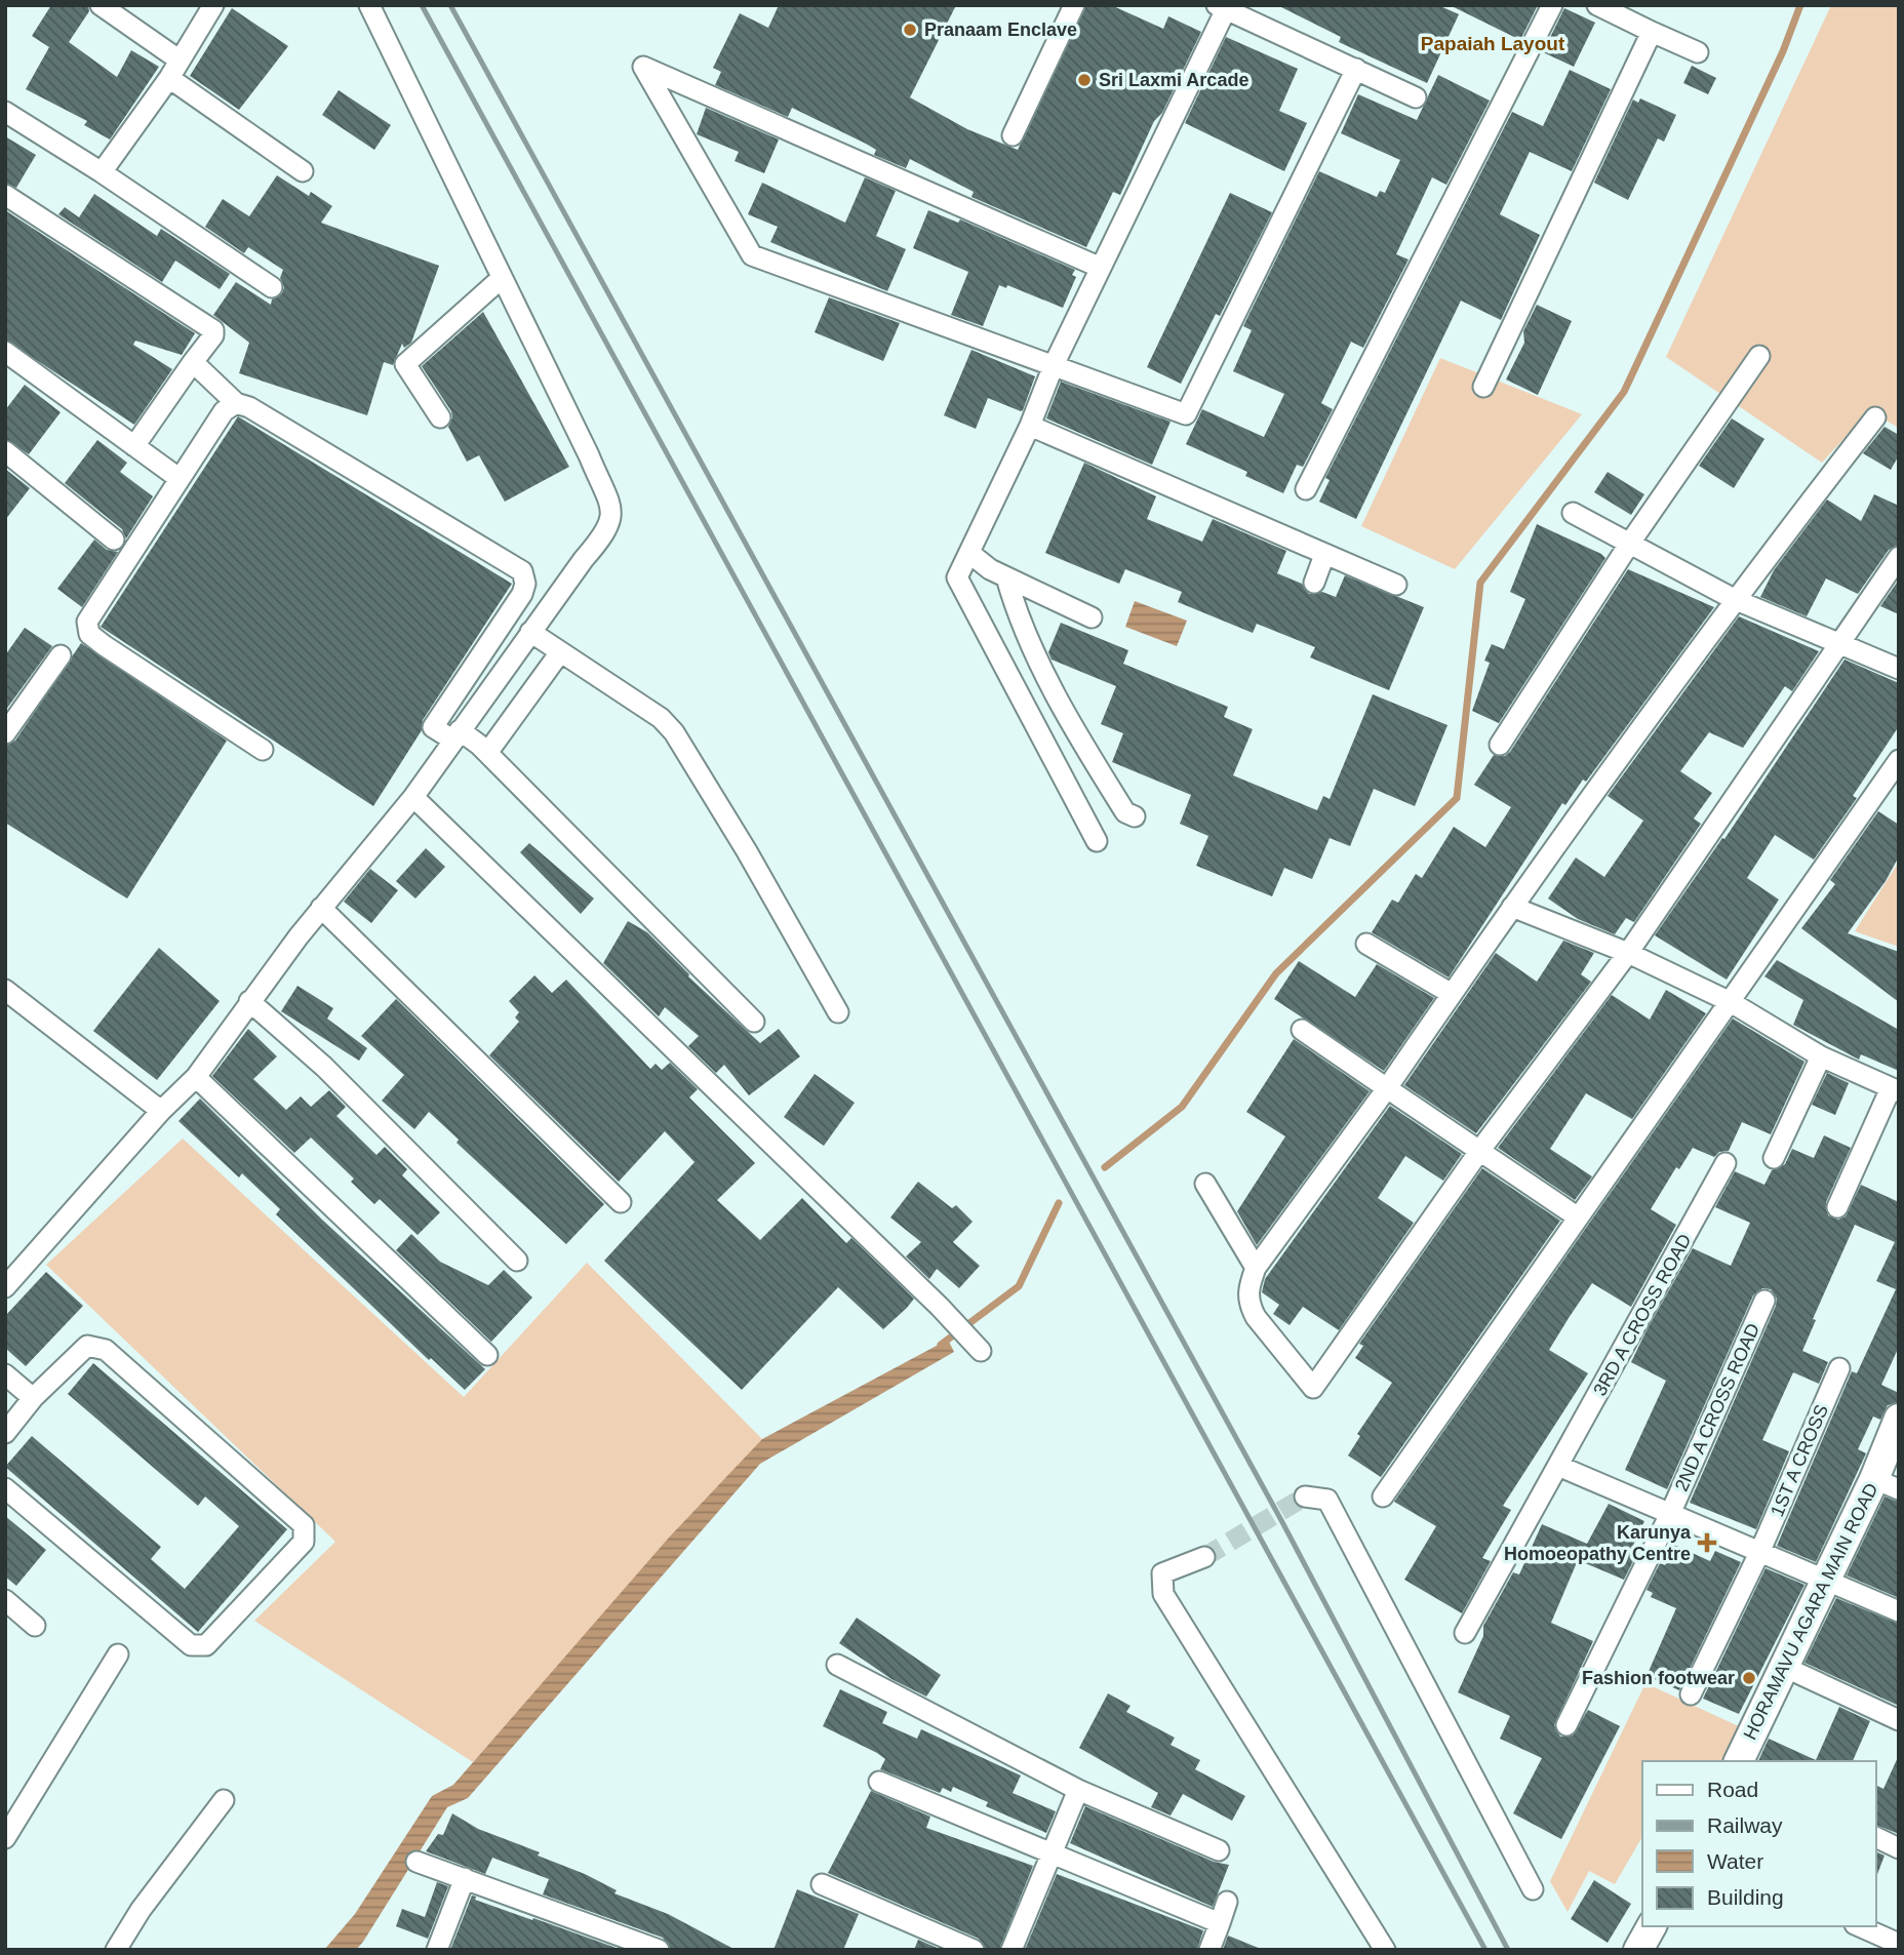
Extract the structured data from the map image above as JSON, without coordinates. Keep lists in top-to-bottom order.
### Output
{
  "streets": {
    "street": [
      "3RD A CROSS ROAD",
      "2ND A CROSS ROAD",
      "1ST A CROSS",
      "HORAMAVU AGARA MAIN ROAD"
    ]
  },
  "districts": ["Papaiah Layout"],
  "places": {
    "other": ["Pranaam Enclave", "Sri Laxmi Arcade", "Fashion footwear"],
    "health": ["Karunya Homoeopathy Centre"]
  },
  "legend": [
    "Road",
    "Railway",
    "Water",
    "Building"
  ]
}
